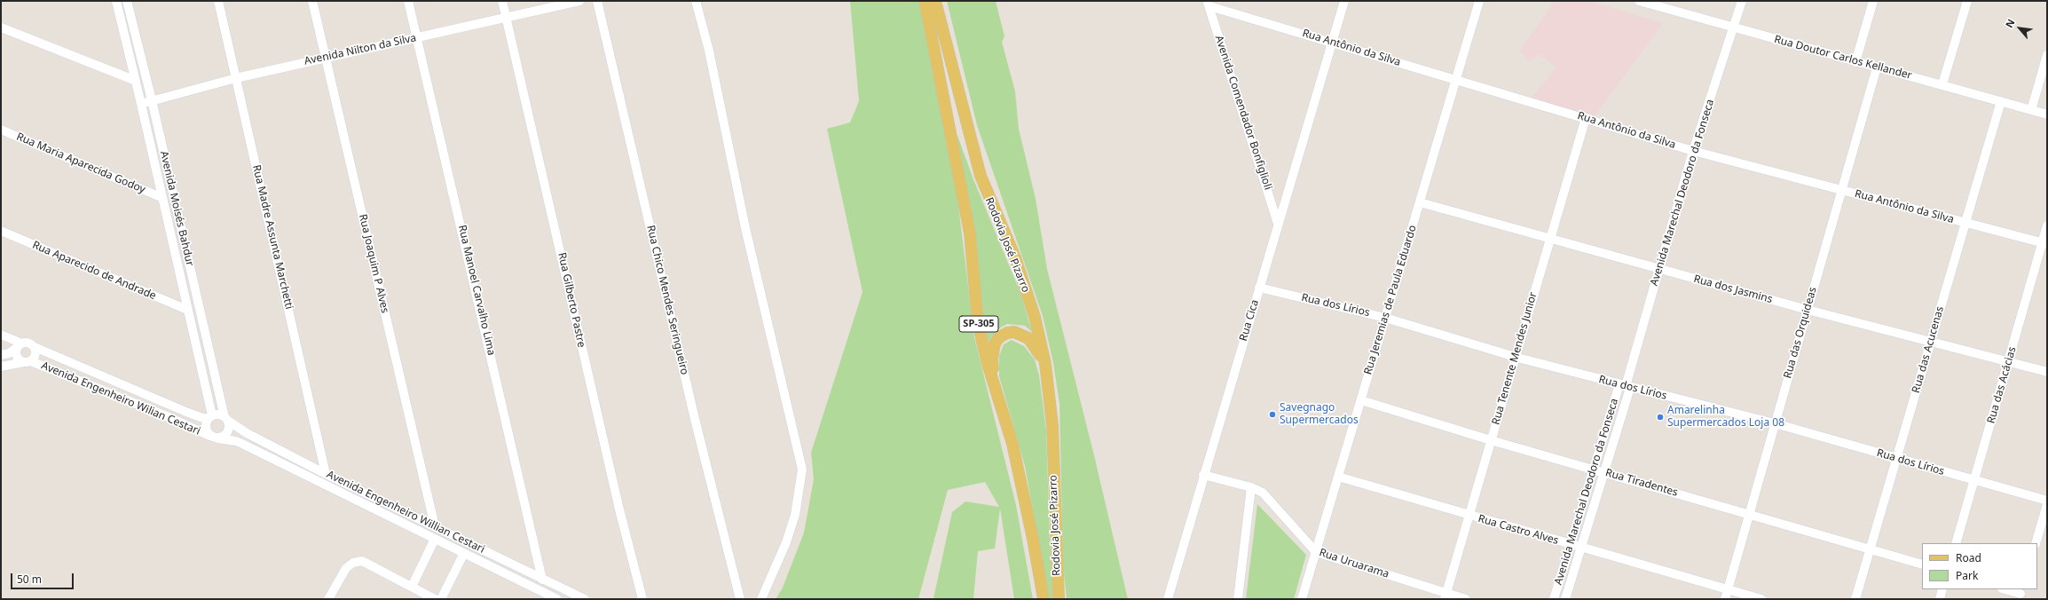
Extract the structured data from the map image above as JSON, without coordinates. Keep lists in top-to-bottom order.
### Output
{
  "streets": {
    "main road": ["Rodovia José Pizarro", "SP-305"],
    "street": [
      "Rua Antônio da Silva",
      "Avenida Nilton da Silva",
      "Rua Doutor Carlos Kellander",
      "Avenida Comendador Bonfiglioli",
      "Rua Maria Aparecida Godoy",
      "Avenida Marechal Deodoro da Fonseca",
      "Avenida Moisés Bahdur",
      "Rua Madre Assunta Marchetti",
      "Rua Joaquim P Alves",
      "Rua Aparecido de Andrade",
      "Rua dos Jasmins",
      "Rua Manoel Carvalho Lima",
      "Rua Gilberto Pastre",
      "Rua Chico Mendes Seringueiro",
      "Rua Jeremias de Paula Eduardo",
      "Rua dos Lírios",
      "Rua Cica",
      "Rua das Orquideas",
      "Rua das Acucenas",
      "Rua Tenente Mendes Junior",
      "Rua das Acácias",
      "Avenida Engenheiro Wilian Cestari",
      "Rua Tiradentes",
      "Avenida Engenheiro Willian Cestari",
      "Rua Castro Alves",
      "Rua Uruarama"
    ]
  },
  "crossings": [
    ["Rua Antônio da Silva", "Avenida Comendador Bonfiglioli"],
    ["Rua Antônio da Silva", "Avenida Marechal Deodoro da Fonseca"],
    ["Rua Antônio da Silva", "Rua Jeremias de Paula Eduardo"],
    ["Rua Antônio da Silva", "Rua Cica"],
    ["Rua Antônio da Silva", "Rua das Orquideas"],
    ["Rua Antônio da Silva", "Rua das Acucenas"],
    ["Rua Antônio da Silva", "Rua Tenente Mendes Junior"],
    ["Rua Antônio da Silva", "Rua das Acácias"],
    ["Avenida Nilton da Silva", "Avenida Moisés Bahdur"],
    ["Avenida Nilton da Silva", "Rua Madre Assunta Marchetti"],
    ["Avenida Nilton da Silva", "Rua Joaquim P Alves"],
    ["Avenida Nilton da Silva", "Rua Manoel Carvalho Lima"],
    ["Avenida Nilton da Silva", "Rua Gilberto Pastre"],
    ["Rua Doutor Carlos Kellander", "Avenida Marechal Deodoro da Fonseca"],
    ["Rua Doutor Carlos Kellander", "Rua das Orquideas"],
    ["Rua Doutor Carlos Kellander", "Rua das Acucenas"],
    ["Avenida Comendador Bonfiglioli", "Rua Cica"],
    ["Rua Maria Aparecida Godoy", "Avenida Moisés Bahdur"],
    ["Avenida Marechal Deodoro da Fonseca", "Rua dos Jasmins"],
    ["Avenida Marechal Deodoro da Fonseca", "Rua dos Lírios"],
    ["Avenida Marechal Deodoro da Fonseca", "Rua Tiradentes"],
    ["Avenida Marechal Deodoro da Fonseca", "Rua Castro Alves"],
    ["Avenida Moisés Bahdur", "Rua Aparecido de Andrade"],
    ["Avenida Moisés Bahdur", "Avenida Engenheiro Wilian Cestari"],
    ["Avenida Moisés Bahdur", "Avenida Engenheiro Willian Cestari"],
    ["Rua Madre Assunta Marchetti", "Avenida Engenheiro Willian Cestari"],
    ["Rua Joaquim P Alves", "Avenida Engenheiro Willian Cestari"],
    ["Rua dos Jasmins", "Rua Jeremias de Paula Eduardo"],
    ["Rua dos Jasmins", "Rua das Orquideas"],
    ["Rua dos Jasmins", "Rua das Acucenas"],
    ["Rua dos Jasmins", "Rua Tenente Mendes Junior"],
    ["Rua dos Jasmins", "Rua das Acácias"],
    ["Rua Manoel Carvalho Lima", "Avenida Engenheiro Willian Cestari"],
    ["Rua Jeremias de Paula Eduardo", "Rua dos Lírios"],
    ["Rua Jeremias de Paula Eduardo", "Rua Tiradentes"],
    ["Rua Jeremias de Paula Eduardo", "Rua Castro Alves"],
    ["Rua Jeremias de Paula Eduardo", "Rua Uruarama"],
    ["Rua dos Lírios", "Rua Cica"],
    ["Rua dos Lírios", "Rua das Orquideas"],
    ["Rua dos Lírios", "Rua das Acucenas"],
    ["Rua dos Lírios", "Rua Tenente Mendes Junior"],
    ["Rua dos Lírios", "Rua das Acácias"],
    ["Rua Cica", "Rua Uruarama"],
    ["Rua das Orquideas", "Rua Tiradentes"],
    ["Rua das Orquideas", "Rua Castro Alves"],
    ["Rua das Acucenas", "Rua Tiradentes"],
    ["Rua Tenente Mendes Junior", "Rua Tiradentes"],
    ["Rua Tenente Mendes Junior", "Rua Castro Alves"],
    ["Rua Tenente Mendes Junior", "Rua Uruarama"],
    ["Avenida Engenheiro Wilian Cestari", "Avenida Engenheiro Willian Cestari"]
  ],
  "places": ["Savegnago Supermercados", "Amarelinha Supermercados Loja 08"],
  "legend": ["Road", "Park"],
  "scale_bar": "50 m",
  "north": "top left"
}
